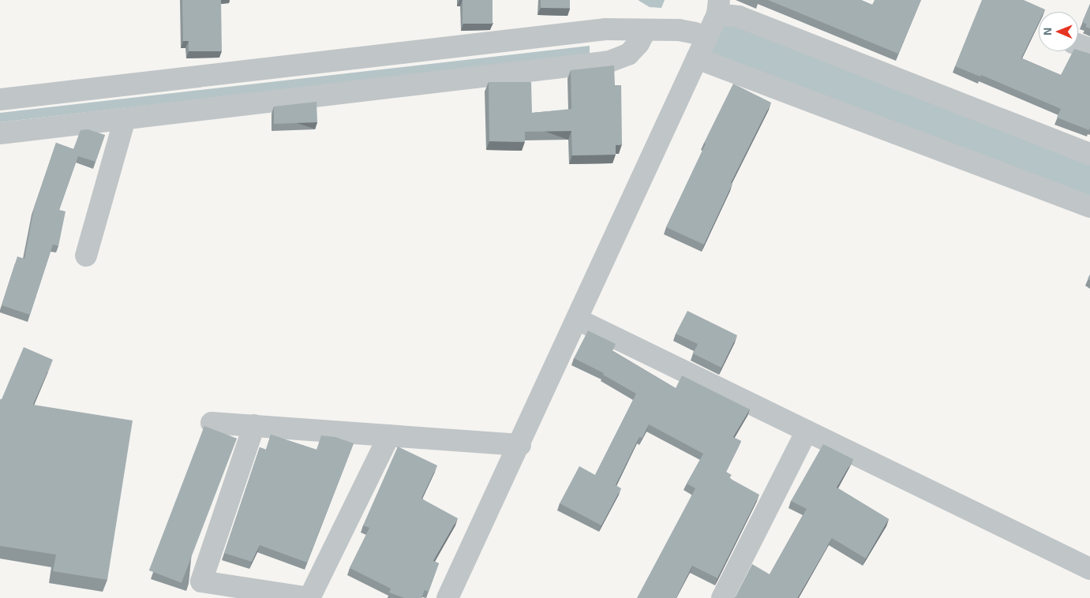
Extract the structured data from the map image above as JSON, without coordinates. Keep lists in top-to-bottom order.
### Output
{
  "north": "left"
}
